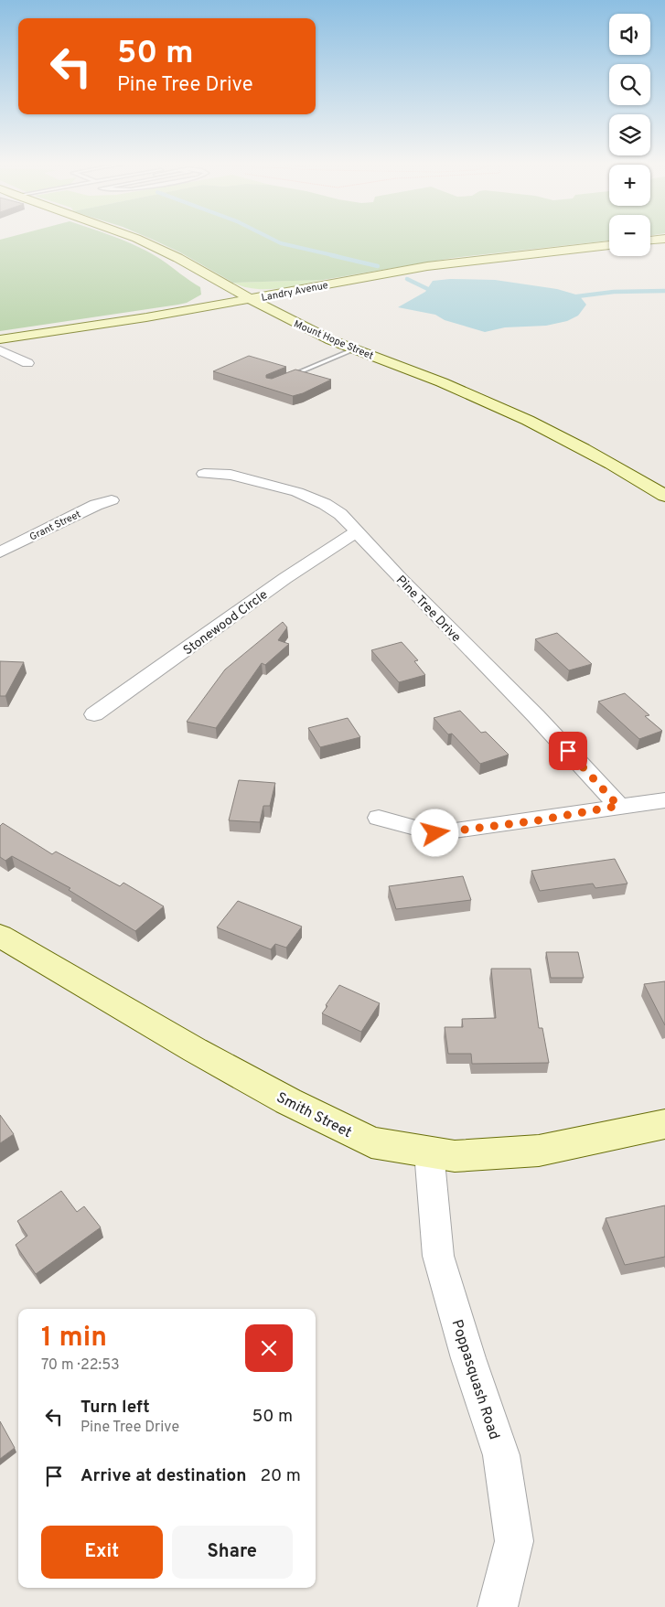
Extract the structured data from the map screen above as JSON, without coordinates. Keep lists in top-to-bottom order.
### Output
{
  "streets": {
    "street": [
      "Landry Avenue",
      "Mount Hope Street",
      "Grant Street",
      "Pine Tree Drive",
      "Stonewood Circle",
      "Smith Street",
      "Poppasquash Road"
    ]
  },
  "crossings": [
    ["Landry Avenue", "Mount Hope Street"],
    ["Pine Tree Drive", "Stonewood Circle"],
    ["Smith Street", "Poppasquash Road"]
  ],
  "page": {
    "map_buttons": ["+", "−"],
    "turn": ["50 m", "Pine Tree Drive"],
    "heading": ["1 min", "70 m · 22:53"],
    "list": [
      {
        "name": "Turn left",
        "note": "Pine Tree Drive",
        "value": "50 m"
      },
      {
        "name": "Arrive at destination",
        "value": "20 m"
      }
    ],
    "buttons": ["Exit", "Share"]
  }
}
